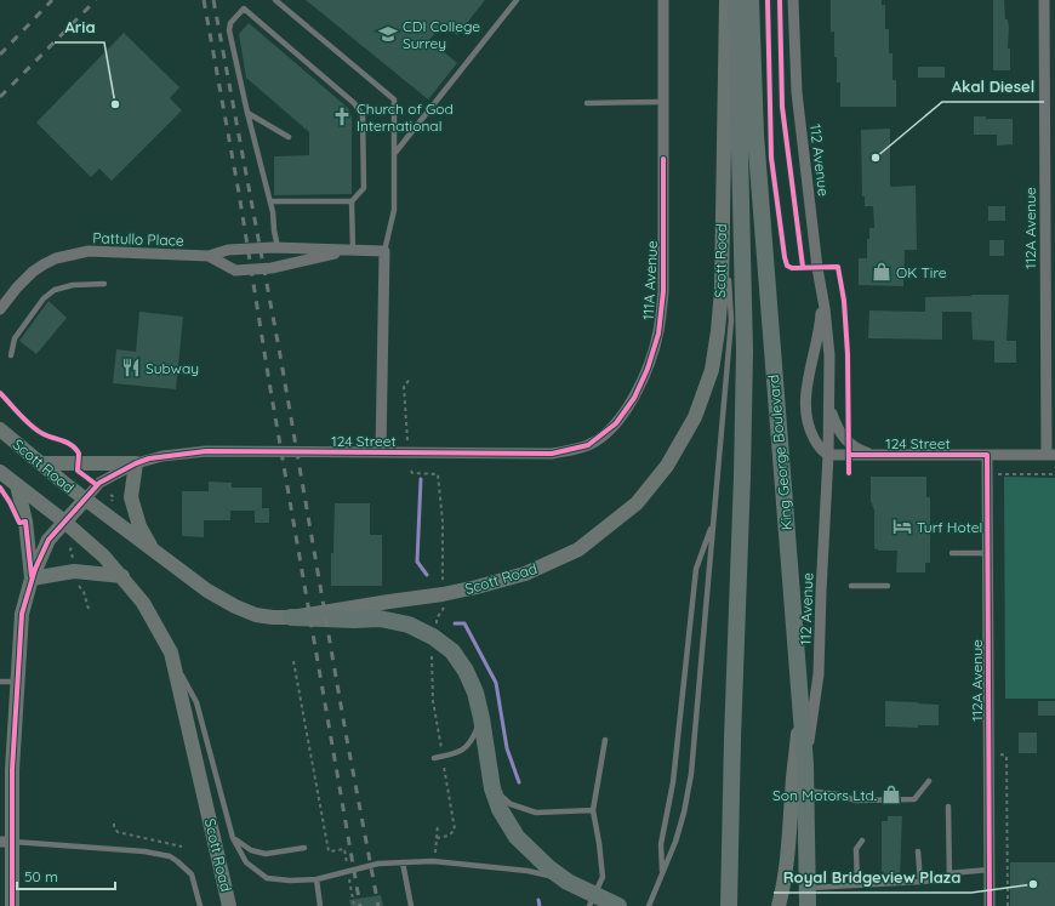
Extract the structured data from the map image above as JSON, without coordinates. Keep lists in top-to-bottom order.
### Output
{
  "streets": {
    "main road": ["Scott Road", "King George Boulevard"],
    "street": [
      "112 Avenue",
      "112A Avenue",
      "Pattullo Place",
      "111A Avenue",
      "124 Street"
    ]
  },
  "crossings": [
    ["112 Avenue", "124 Street"],
    ["112 Avenue", "King George Boulevard"],
    ["112A Avenue", "124 Street"],
    ["Scott Road", "124 Street"],
    ["111A Avenue", "124 Street"]
  ],
  "places": {
    "school or university": ["CDI College Surrey"],
    "other": ["Aria", "Akal Diesel", "Royal Bridgeview Plaza"],
    "church": ["Church of God International"],
    "shop": ["OK Tire", "Son Motors Ltd."],
    "restaurant": ["Subway"],
    "hotel": ["Turf Hotel"]
  },
  "scale_bar": "50 m"
}
